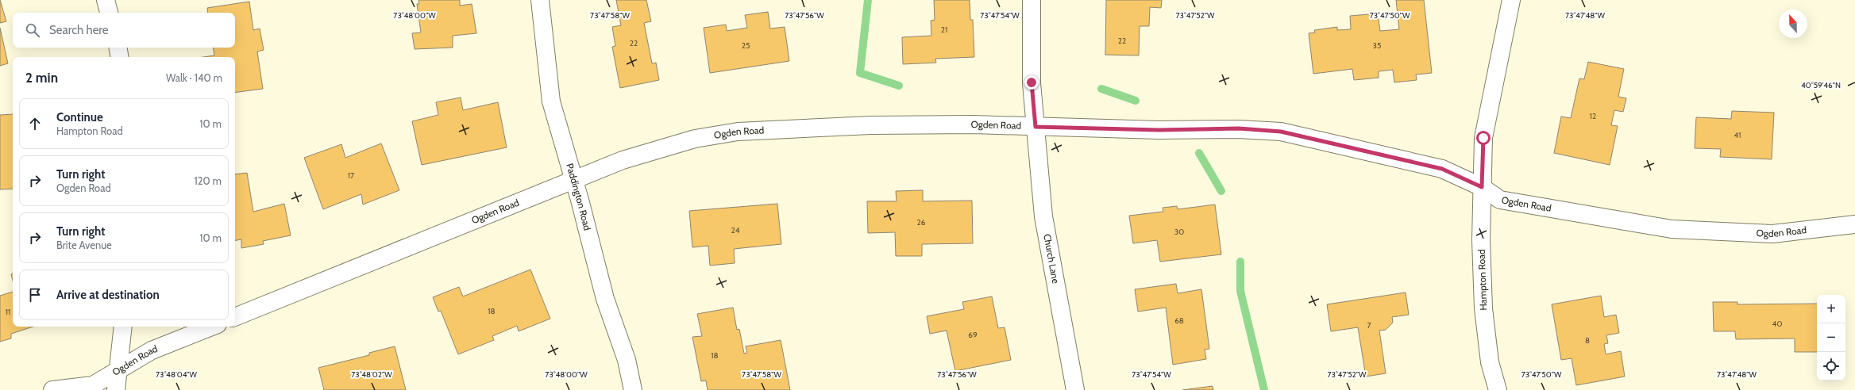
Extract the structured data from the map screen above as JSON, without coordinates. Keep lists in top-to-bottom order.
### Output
{
  "streets": {
    "street": [
      "Ogden Road",
      "Paddington Road",
      "Church Lane",
      "Hampton Road"
    ]
  },
  "crossings": [
    ["Ogden Road", "Paddington Road"],
    ["Ogden Road", "Church Lane"],
    ["Ogden Road", "Hampton Road"]
  ],
  "house_numbers": [
    "21",
    "22",
    "22",
    "25",
    "35",
    "12",
    "41",
    "17",
    "26",
    "24",
    "30",
    "18",
    "11",
    "68",
    "40",
    "7",
    "69",
    "8",
    "18"
  ],
  "north": "top",
  "page": {
    "search": "Search here",
    "heading": ["2 min", "Walk · 140 m"],
    "list": [
      ["Continue", "Hampton Road", "10 m"],
      ["Turn right", "Ogden Road", "120 m"],
      ["Turn right", "Brite Avenue", "10 m"],
      "Arrive at destination"
    ],
    "map_buttons": ["+", "−"]
  },
  "coordinates": [
    "73°48'00\"W",
    "73°47'58\"W",
    "73°47'56\"W",
    "73°47'54\"W",
    "73°47'52\"W",
    "73°47'50\"W",
    "73°47'48\"W",
    "40°59'46\"N",
    "73°48'04\"W",
    "73°48'02\"W"
  ]
}
